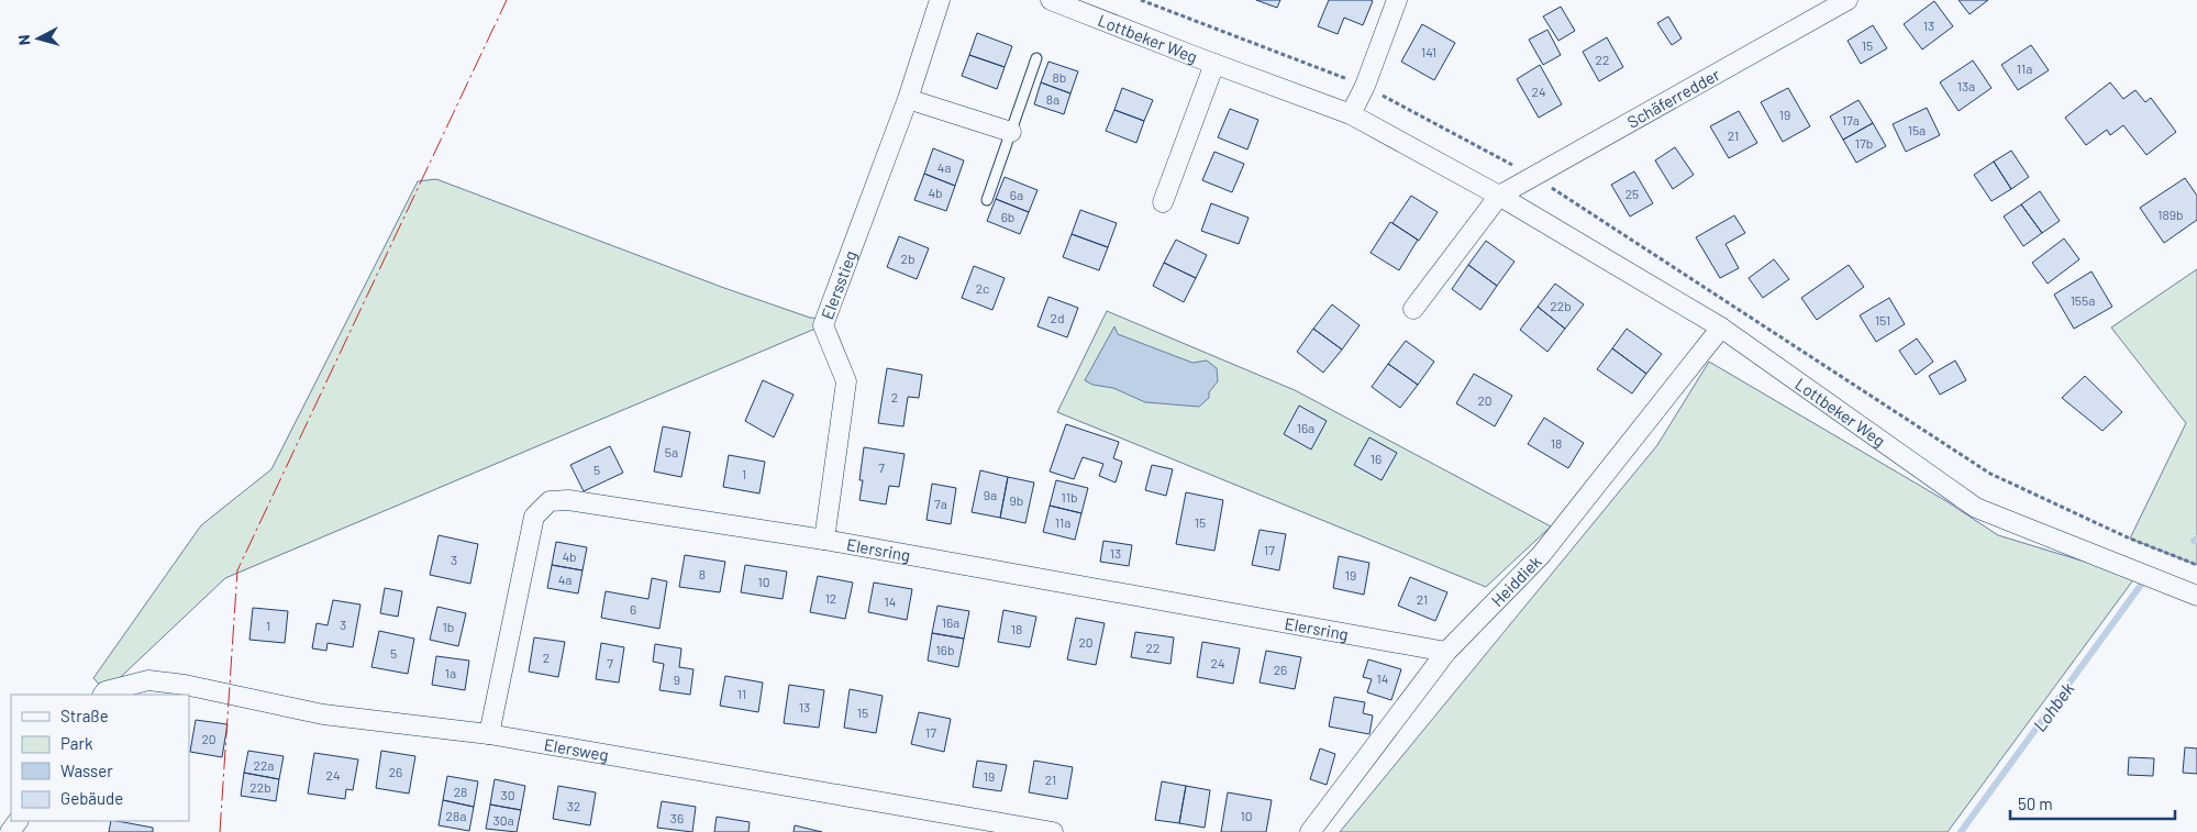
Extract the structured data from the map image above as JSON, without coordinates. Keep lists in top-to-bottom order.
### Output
{
  "streets": {
    "street": [
      "Lottbeker Weg",
      "Schäferredder",
      "Elersstieg",
      "Elersring",
      "Heiddiek",
      "Elersweg"
    ]
  },
  "crossings": [
    ["Lottbeker Weg", "Schäferredder"],
    ["Lottbeker Weg", "Heiddiek"],
    ["Elersstieg", "Elersring"],
    ["Elersring", "Heiddiek"],
    ["Elersring", "Elersweg"]
  ],
  "water": ["Lohbek"],
  "house_numbers": [
    "13",
    "15",
    "141",
    "22",
    "11a",
    "8b",
    "13a",
    "24",
    "8a",
    "19",
    "17a",
    "15a",
    "21",
    "17b",
    "4a",
    "4b",
    "25",
    "6a",
    "189b",
    "6b",
    "2b",
    "2c",
    "155a",
    "22b",
    "2d",
    "151",
    "2",
    "20",
    "16a",
    "18",
    "5a",
    "16",
    "7",
    "5",
    "1",
    "9a",
    "11b",
    "9b",
    "7a",
    "11a",
    "15",
    "17",
    "13",
    "4b",
    "3",
    "8",
    "19",
    "4a",
    "10",
    "12",
    "21",
    "14",
    "6",
    "16a",
    "3",
    "1",
    "1b",
    "18",
    "20",
    "22",
    "16b",
    "5",
    "2",
    "7",
    "24",
    "26",
    "1a",
    "14",
    "9",
    "11",
    "13",
    "15",
    "17",
    "20",
    "22a",
    "26",
    "24",
    "19",
    "21",
    "22b",
    "28",
    "30",
    "32",
    "28a",
    "10",
    "36",
    "30a"
  ],
  "legend": [
    "Straße",
    "Park",
    "Wasser",
    "Gebäude"
  ],
  "scale_bar": "50 m",
  "north": "left"
}
